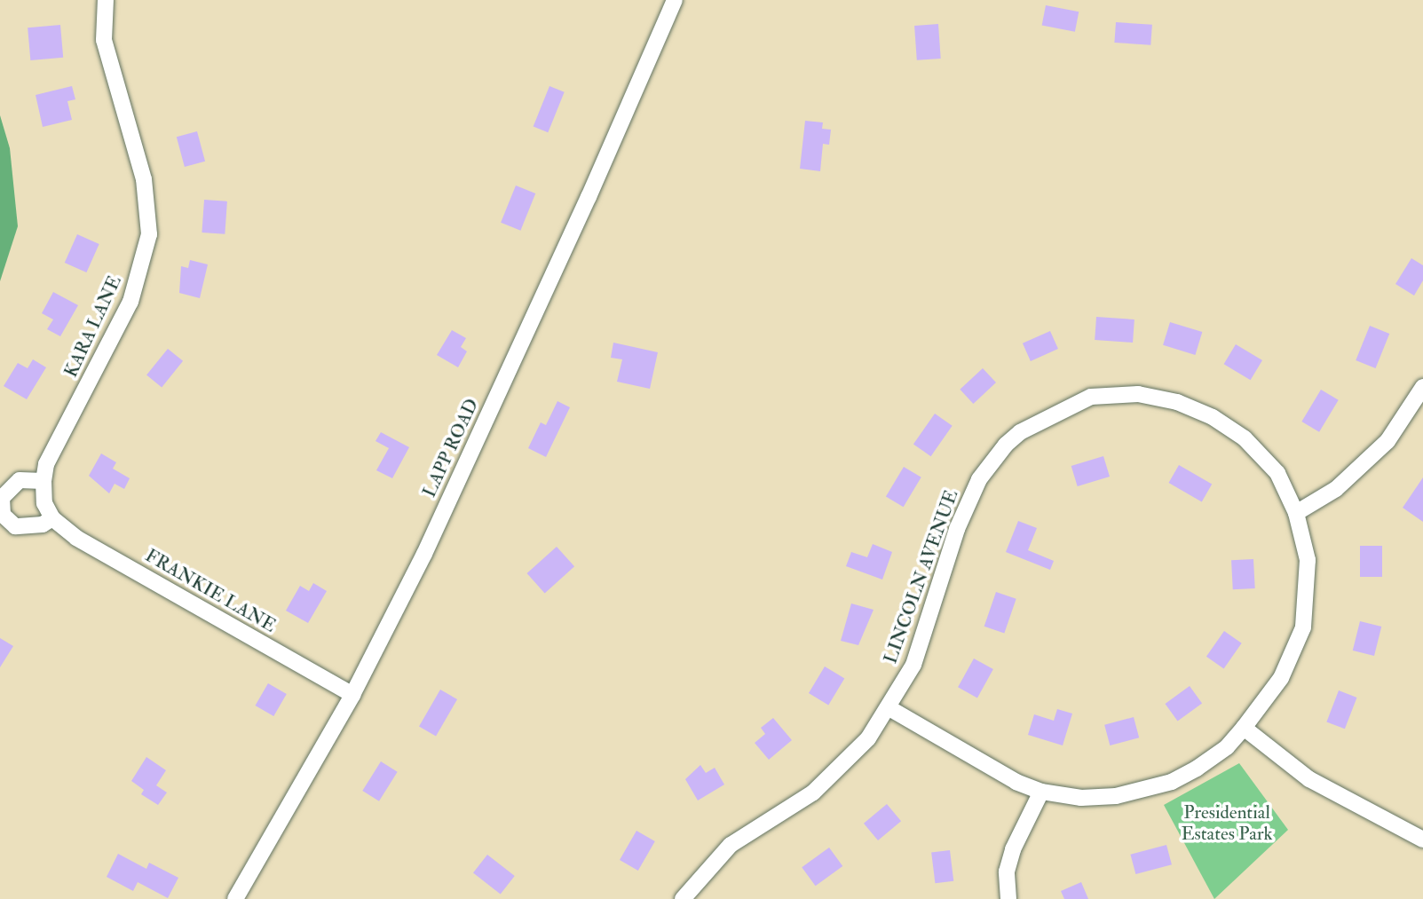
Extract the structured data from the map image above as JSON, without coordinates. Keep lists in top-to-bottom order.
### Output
{
  "streets": {
    "street": [
      "KARA LANE",
      "LAPP ROAD",
      "LINCOLN AVENUE",
      "FRANKIE LANE"
    ]
  },
  "crossings": [
    ["KARA LANE", "FRANKIE LANE"],
    ["LAPP ROAD", "FRANKIE LANE"]
  ],
  "parks": ["Presidential Estates Park"]
}
